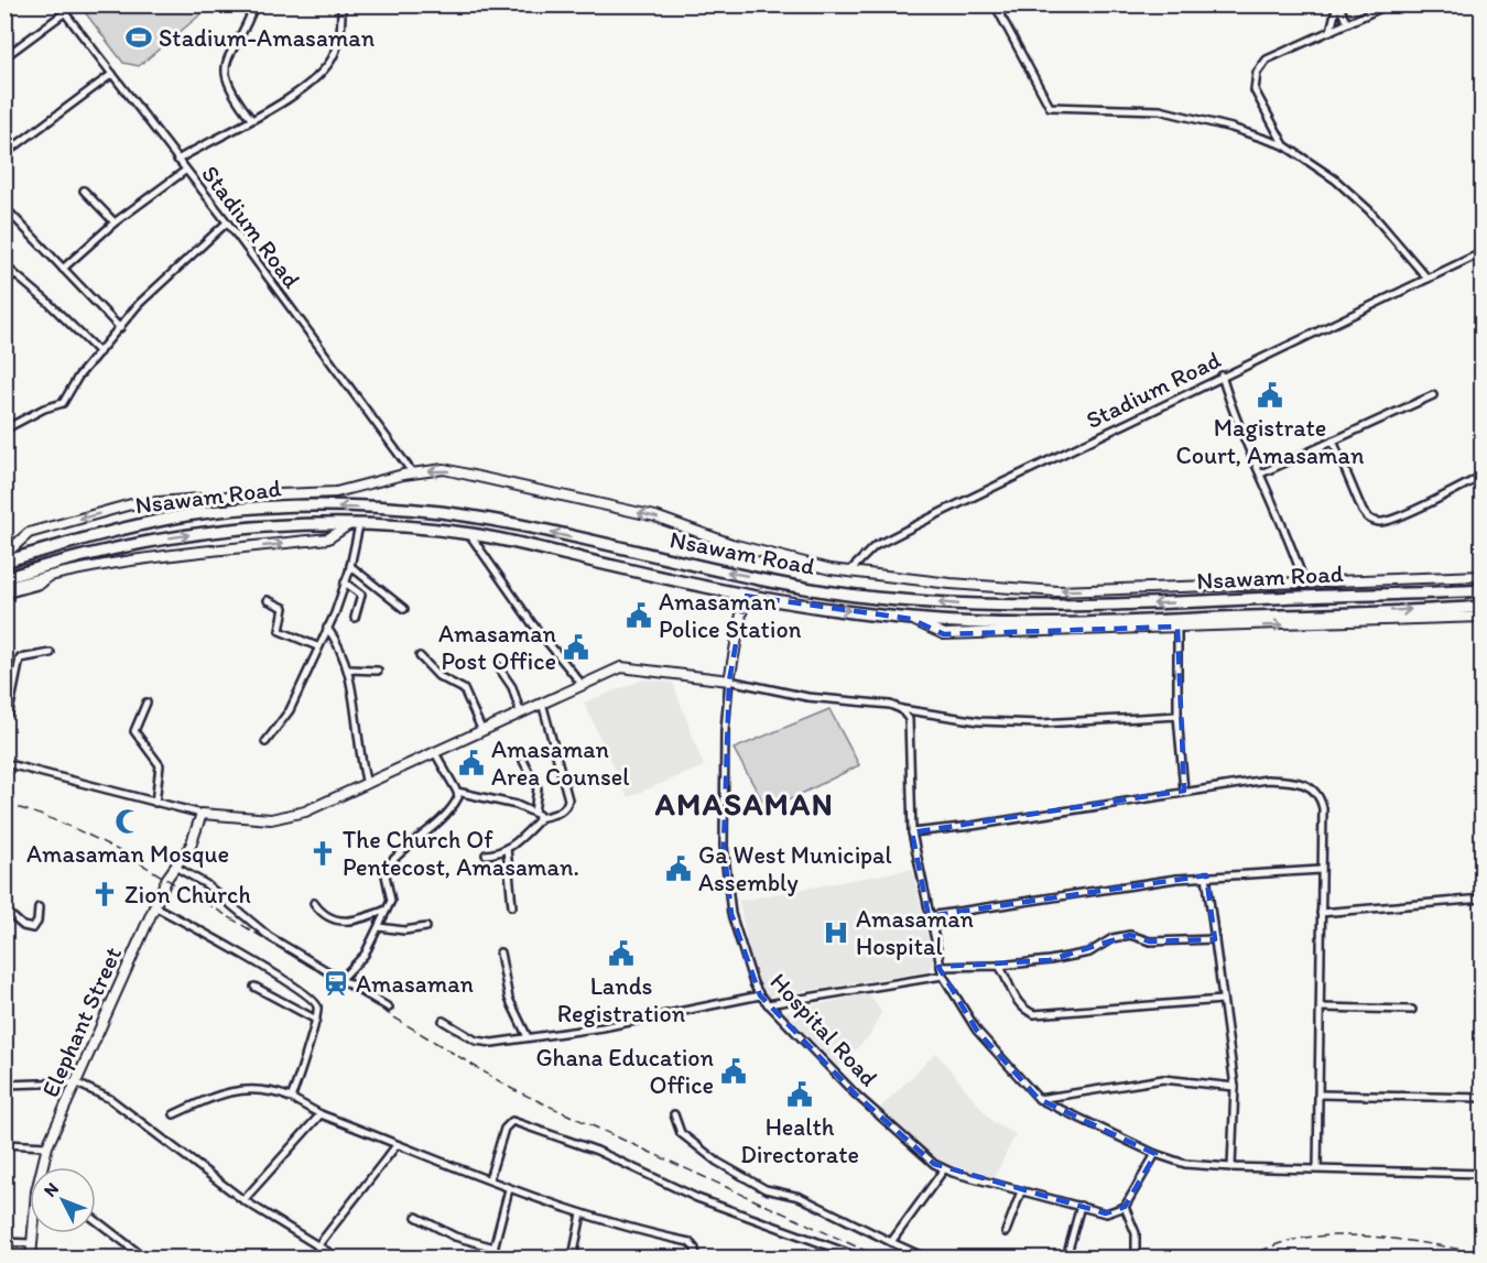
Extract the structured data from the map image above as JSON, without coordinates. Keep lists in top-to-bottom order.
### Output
{
  "streets": {
    "highway": ["Nsawam Road"],
    "main road": ["Elephant Street", "Hospital Road"],
    "street": ["Stadium Road"]
  },
  "crossings": [
    ["Nsawam Road", "Hospital Road"]
  ],
  "districts": ["AMASAMAN"],
  "places": {
    "sports": ["Stadium-Amasaman"],
    "public building": [
      "Magistrate Court, Amasaman",
      "Amasaman Police Station",
      "Amasaman Post Office",
      "Amasaman Area Counsel",
      "Ga West Municipal Assembly",
      "Lands Registration",
      "Ghana Education Office",
      "Health Directorate"
    ],
    "mosque": ["Amasaman Mosque"],
    "church": ["The Church Of Pentecost, Amasaman.", "Zion Church"],
    "hospital": ["Amasaman Hospital"],
    "station": ["Amasaman"]
  },
  "north": "top left"
}
